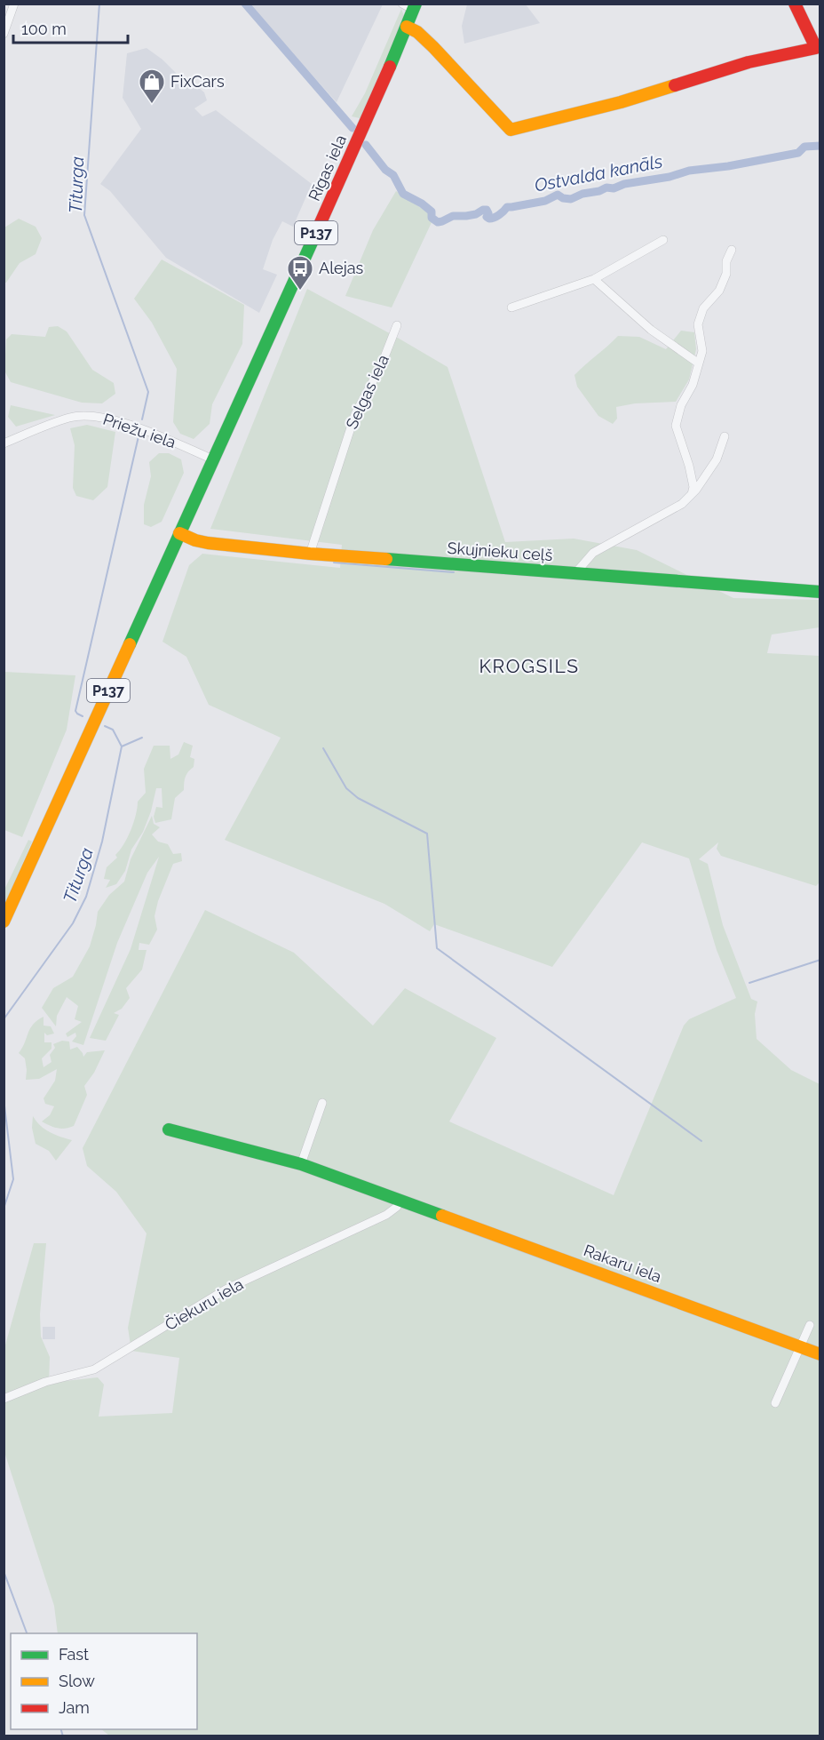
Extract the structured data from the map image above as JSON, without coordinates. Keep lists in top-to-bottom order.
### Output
{
  "streets": {
    "street": [
      "Rīgas iela",
      "P137",
      "Selgas iela",
      "Priežu iela",
      "Skujnieku ceļš",
      "Rakaru iela",
      "Čiekuru iela"
    ]
  },
  "crossings": [
    ["Rīgas iela", "P137"],
    ["Rīgas iela", "Priežu iela"],
    ["P137", "Priežu iela"],
    ["P137", "Skujnieku ceļš"],
    ["Selgas iela", "Skujnieku ceļš"],
    ["Rakaru iela", "Čiekuru iela"]
  ],
  "districts": ["KROGSILS"],
  "water": ["Ostvalda kanāls", "Titurga"],
  "places": {
    "shop": ["FixCars"],
    "bus stop": ["Alejas"]
  },
  "legend": ["Fast", "Slow", "Jam"],
  "scale_bar": "100 m"
}
